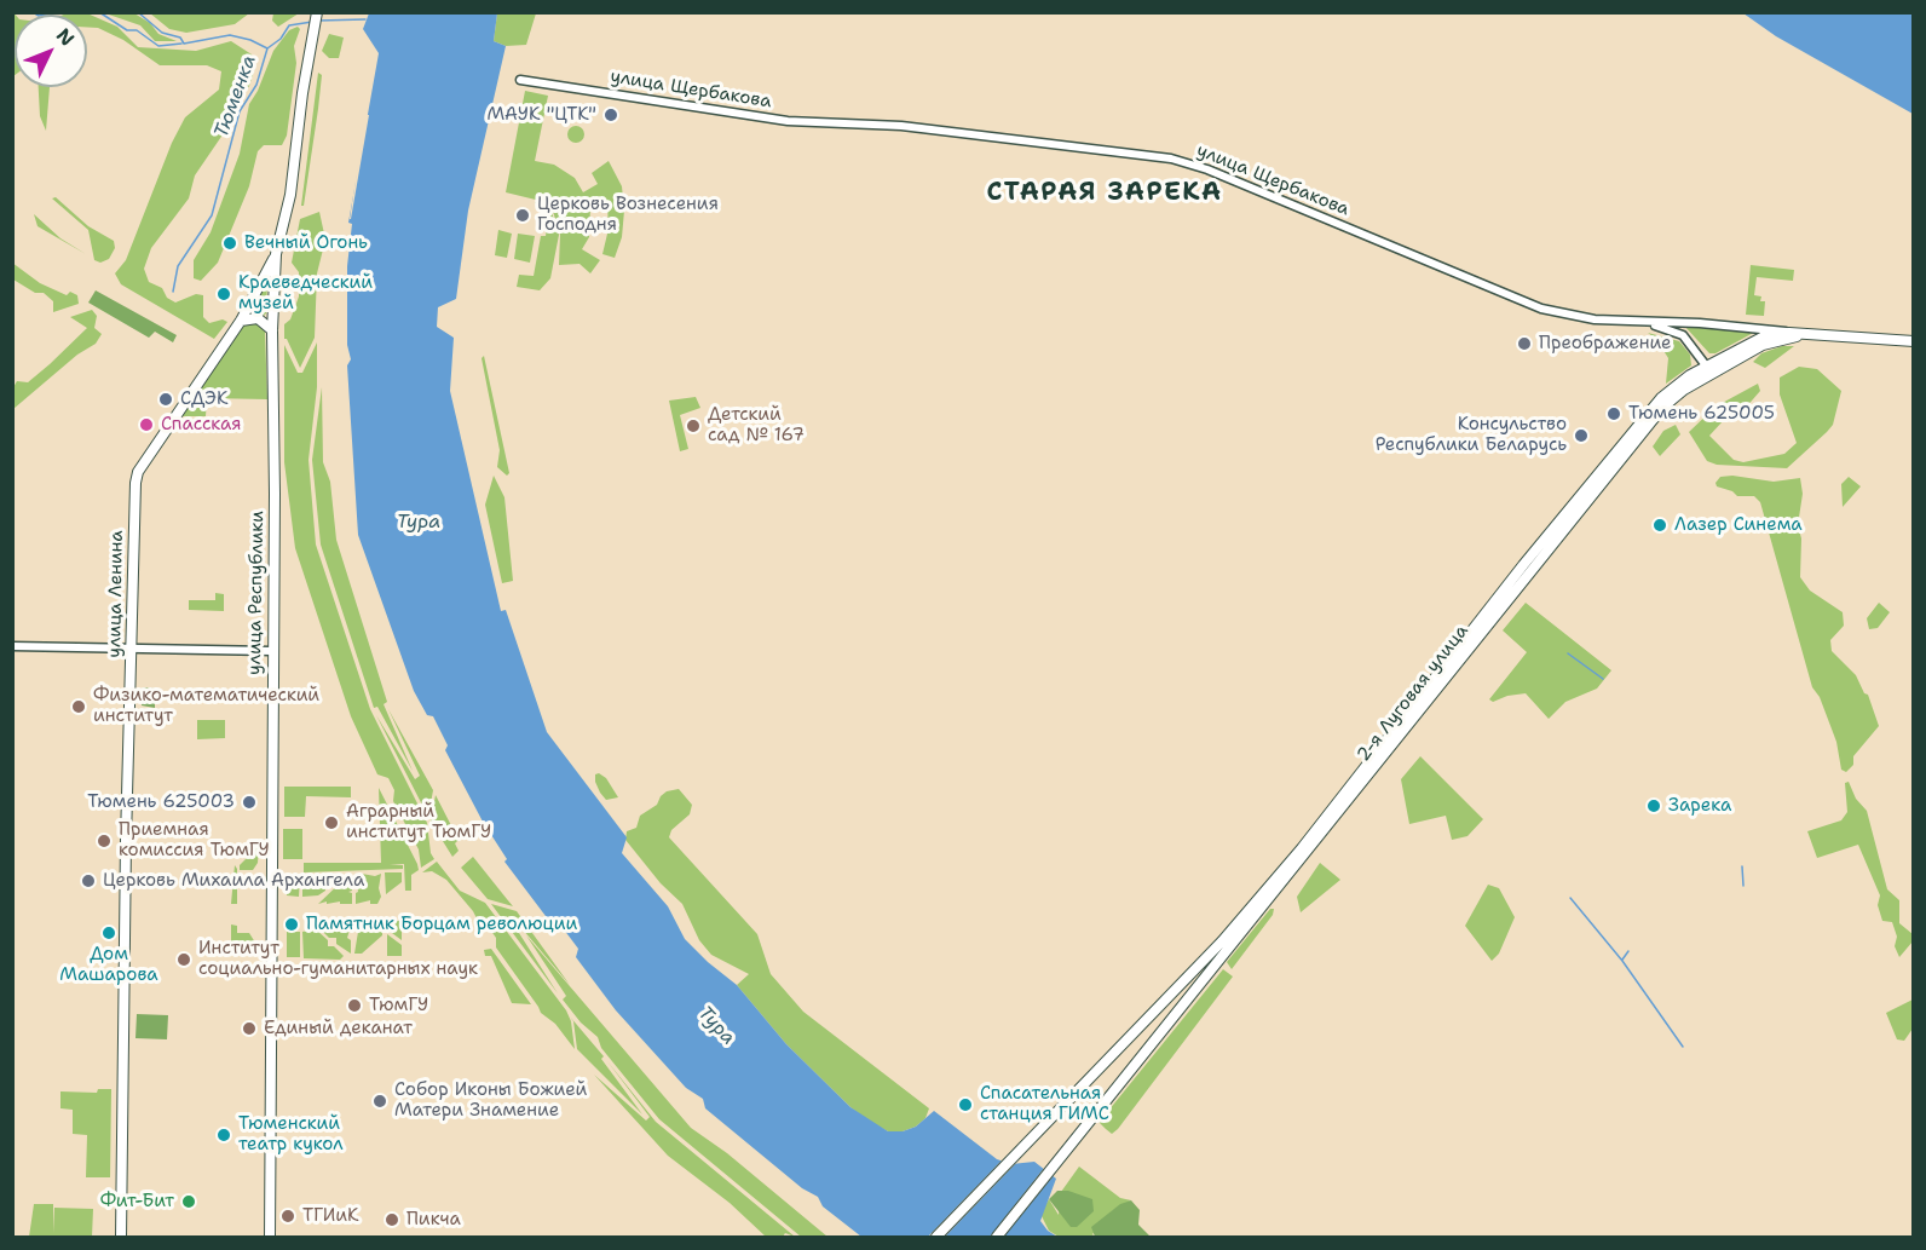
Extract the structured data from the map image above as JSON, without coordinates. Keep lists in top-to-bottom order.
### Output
{
  "streets": {
    "main road": [
      "улица Щербакова",
      "улица Республики",
      "улица Ленина",
      "2-я Луговая улица"
    ]
  },
  "crossings": [
    ["улица Щербакова", "2-я Луговая улица"],
    ["улица Республики", "улица Ленина"]
  ],
  "districts": ["СТАРАЯ ЗАРЕКА"],
  "water": ["Тюменка", "Тура"],
  "places": [
    "МАУК \"ЦТК\"",
    "Церковь Вознесения Господня",
    "Вечный Огонь",
    "Краеведческий музей",
    "Преображение",
    "СДЭК",
    "Тюмень 625005",
    "Спасская",
    "Детский сад № 167",
    "Консульство Республики Беларусь",
    "Лазер Синема",
    "Физико-математический институт",
    "Тюмень 625003",
    "Зарека",
    "Аграрный институт ТюмГУ",
    "Приемная комиссия ТюмГУ",
    "Церковь Михаила Архангела",
    "Памятник Борцам революции",
    "Дом Машарова",
    "Институт социально-гуманитарных наук",
    "ТюмГУ",
    "Единый деканат",
    "Собор Иконы Божией Матери Знамение",
    "Спасательная станция ГИМС",
    "Тюменский театр кукол",
    "Фит-Бит",
    "ТГИиК",
    "Пикча"
  ],
  "north": "top right"
}
